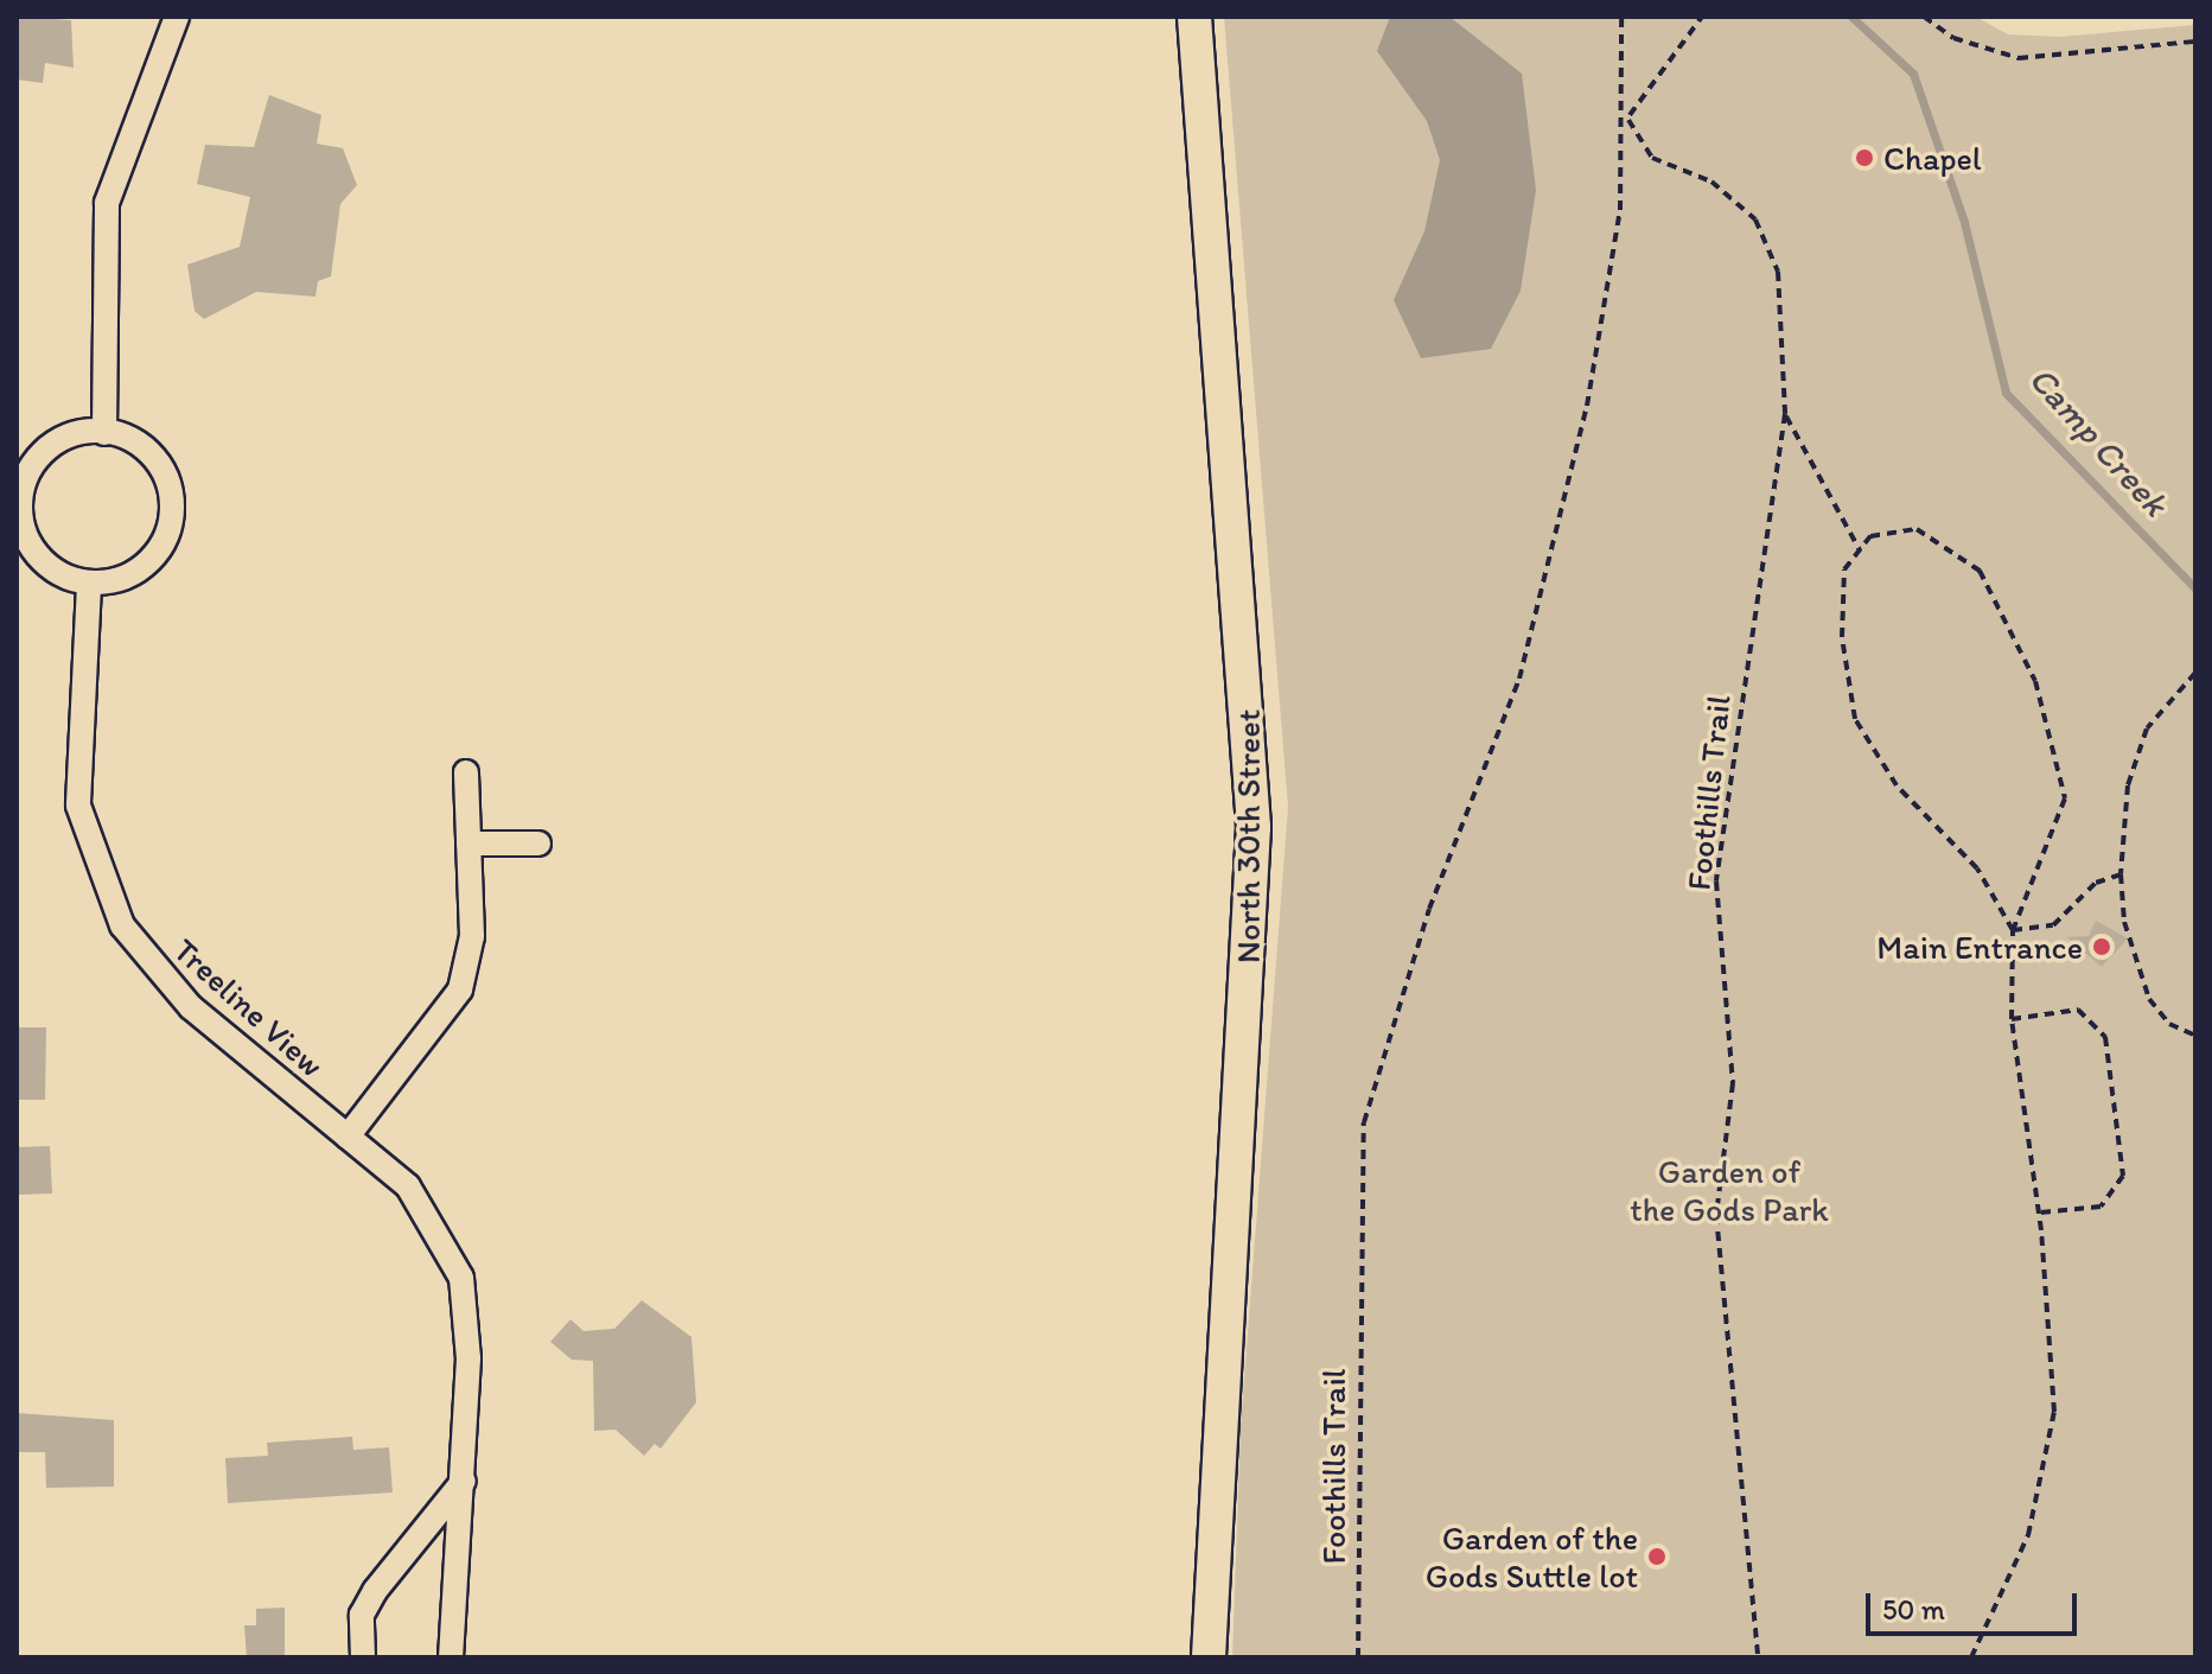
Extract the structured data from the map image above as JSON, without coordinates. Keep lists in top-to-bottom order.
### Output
{
  "streets": {
    "main road": ["North 30th Street"],
    "street": ["Treeline View"],
    "path": ["Foothills Trail"]
  },
  "water": ["Camp Creek"],
  "parks": ["Garden of the Gods Park"],
  "places": ["Chapel", "Main Entrance", "Garden of the Gods Suttle lot"],
  "scale_bar": "50 m"
}
